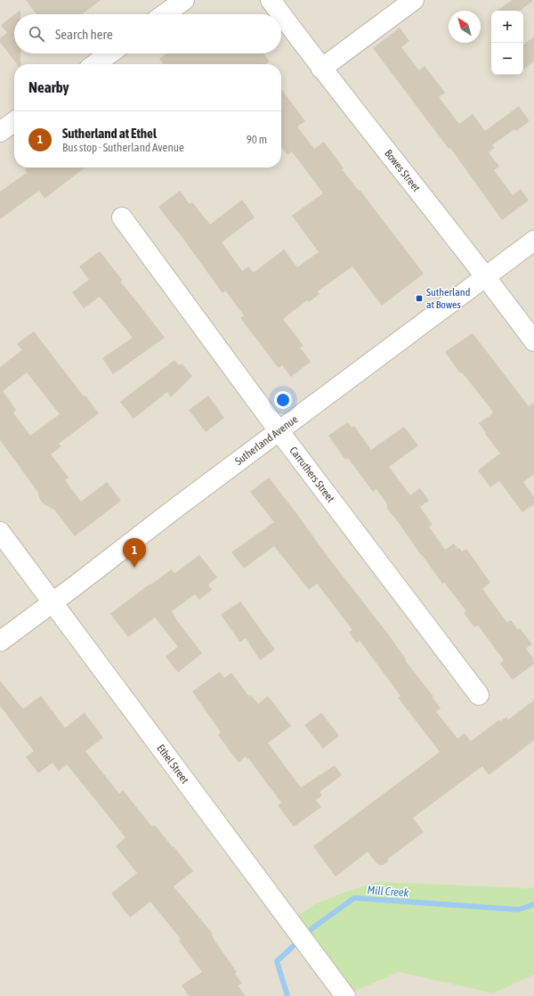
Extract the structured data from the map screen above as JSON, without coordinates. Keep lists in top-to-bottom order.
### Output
{
  "streets": {
    "street": [
      "Bowes Street",
      "Sutherland Avenue",
      "Carruthers Street",
      "Ethel Street"
    ]
  },
  "crossings": [
    ["Bowes Street", "Sutherland Avenue"],
    ["Sutherland Avenue", "Carruthers Street"],
    ["Sutherland Avenue", "Ethel Street"]
  ],
  "water": ["Mill Creek"],
  "places": {
    "transit": ["Sutherland at Bowes"]
  },
  "north": "top left",
  "page": {
    "map_buttons": ["+", "−"],
    "search": "Search here",
    "heading": "Nearby",
    "list": [
      {
        "mark": "1",
        "name": "Sutherland at Ethel",
        "note": "Bus stop · Sutherland Avenue",
        "value": "90 m"
      }
    ],
    "pins": "1"
  }
}
